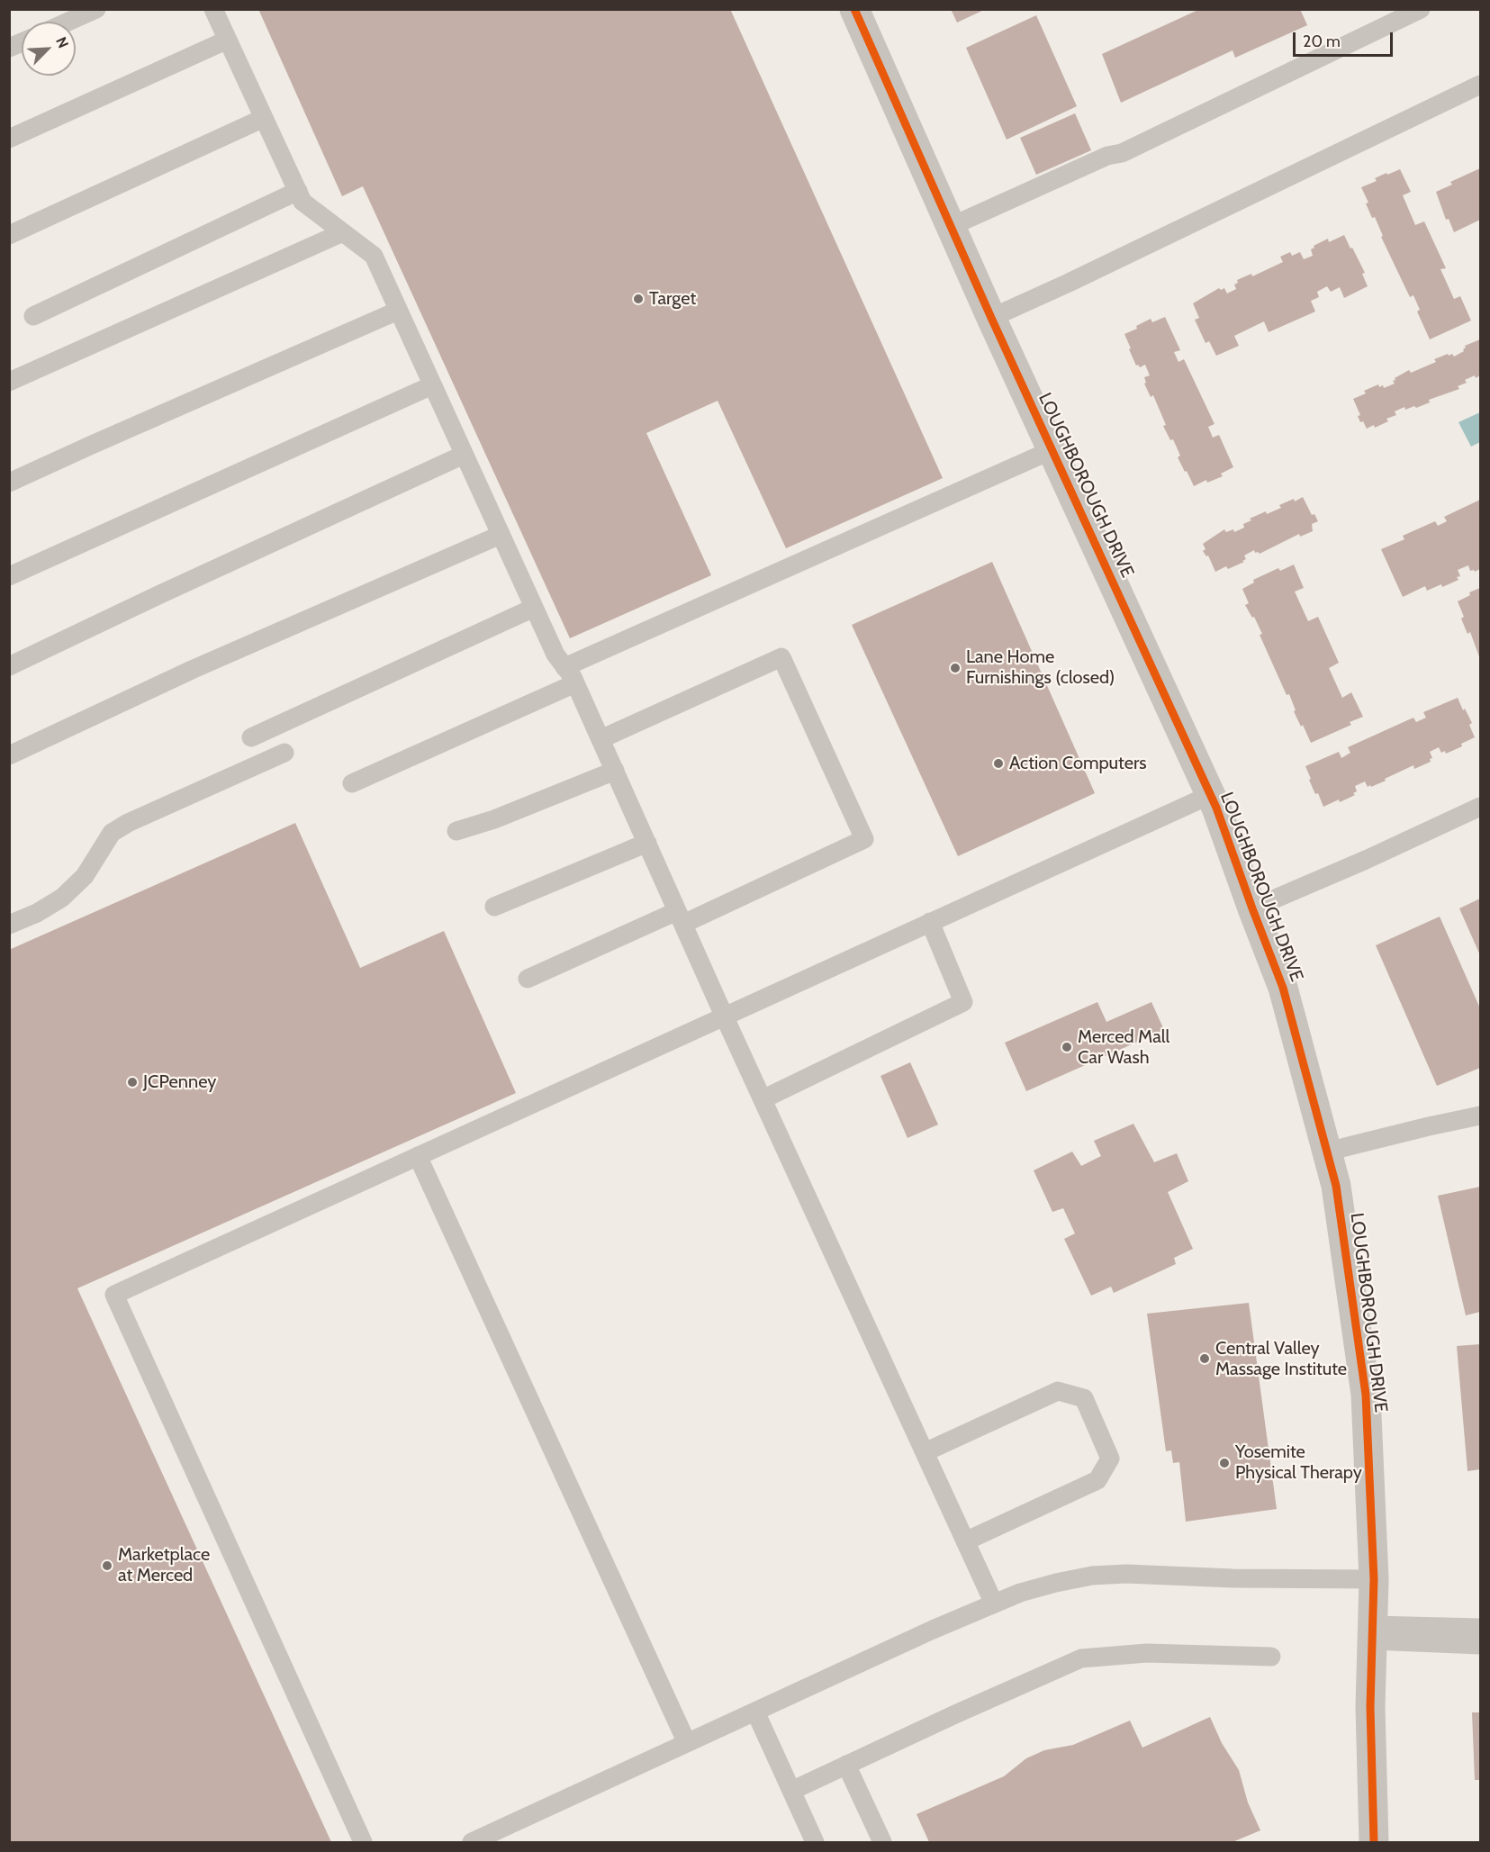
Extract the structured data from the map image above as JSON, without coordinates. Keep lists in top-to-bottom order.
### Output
{
  "streets": {
    "street": ["LOUGHBOROUGH DRIVE"]
  },
  "places": [
    "Target",
    "Lane Home Furnishings (closed)",
    "Action Computers",
    "Merced Mall Car Wash",
    "JCPenney",
    "Central Valley Massage Institute",
    "Yosemite Physical Therapy",
    "Marketplace at Merced"
  ],
  "scale_bar": "20 m",
  "north": "top right"
}
